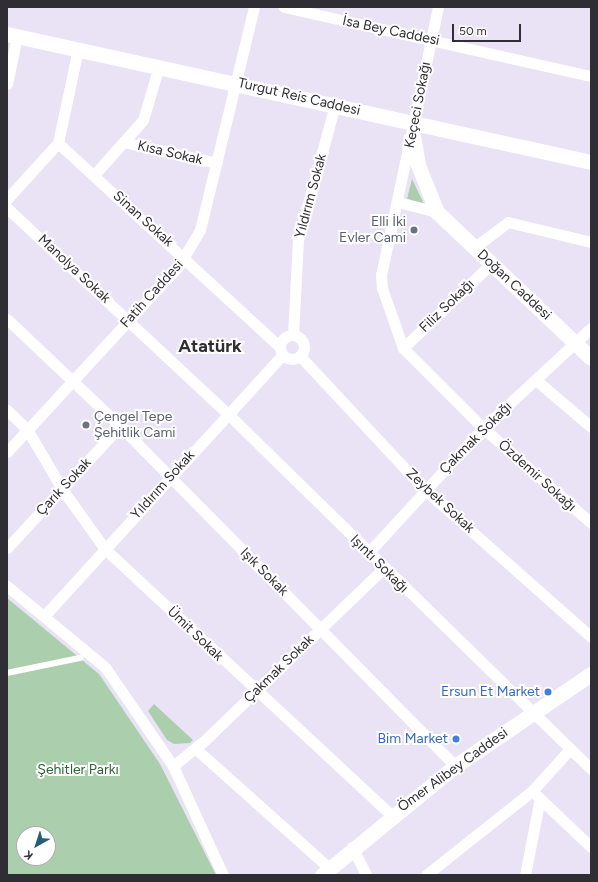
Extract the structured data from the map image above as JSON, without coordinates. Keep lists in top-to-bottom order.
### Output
{
  "streets": {
    "street": [
      "İsa Bey Caddesi",
      "Turgut Reis Caddesi",
      "Keçeci Sokağı",
      "Kısa Sokak",
      "Yıldırım Sokak",
      "Sinan Sokak",
      "Manolya Sokak",
      "Doğan Caddesi",
      "Fatih Caddesi",
      "Filiz Sokağı",
      "Çakmak Sokağı",
      "Özdemir Sokağı",
      "Çarık Sokak",
      "Zeybek Sokak",
      "Işıntı Sokağı",
      "Işık Sokak",
      "Ümit Sokak",
      "Çakmak Sokak",
      "Ömer Alibey Caddesi"
    ]
  },
  "crossings": [
    ["İsa Bey Caddesi", "Keçeci Sokağı"],
    ["Turgut Reis Caddesi", "Keçeci Sokağı"],
    ["Turgut Reis Caddesi", "Kısa Sokak"],
    ["Turgut Reis Caddesi", "Yıldırım Sokak"],
    ["Turgut Reis Caddesi", "Doğan Caddesi"],
    ["Turgut Reis Caddesi", "Fatih Caddesi"],
    ["Keçeci Sokağı", "Doğan Caddesi"],
    ["Keçeci Sokağı", "Filiz Sokağı"],
    ["Keçeci Sokağı", "Özdemir Sokağı"],
    ["Kısa Sokak", "Sinan Sokak"],
    ["Kısa Sokak", "Fatih Caddesi"],
    ["Yıldırım Sokak", "Sinan Sokak"],
    ["Yıldırım Sokak", "Manolya Sokak"],
    ["Yıldırım Sokak", "Zeybek Sokak"],
    ["Yıldırım Sokak", "Işıntı Sokağı"],
    ["Yıldırım Sokak", "Işık Sokak"],
    ["Yıldırım Sokak", "Ümit Sokak"],
    ["Sinan Sokak", "Fatih Caddesi"],
    ["Sinan Sokak", "Zeybek Sokak"],
    ["Manolya Sokak", "Fatih Caddesi"],
    ["Manolya Sokak", "Işıntı Sokağı"],
    ["Doğan Caddesi", "Filiz Sokağı"],
    ["Doğan Caddesi", "Çakmak Sokağı"],
    ["Fatih Caddesi", "Işık Sokak"],
    ["Fatih Caddesi", "Ümit Sokak"],
    ["Filiz Sokağı", "Özdemir Sokağı"],
    ["Çakmak Sokağı", "Özdemir Sokağı"],
    ["Çakmak Sokağı", "Zeybek Sokak"],
    ["Çakmak Sokağı", "Işıntı Sokağı"],
    ["Çarık Sokak", "Işık Sokak"],
    ["Çarık Sokak", "Ümit Sokak"],
    ["Işıntı Sokağı", "Çakmak Sokak"],
    ["Işıntı Sokağı", "Ömer Alibey Caddesi"],
    ["Işık Sokak", "Çakmak Sokak"],
    ["Işık Sokak", "Ömer Alibey Caddesi"],
    ["Ümit Sokak", "Çakmak Sokak"],
    ["Ümit Sokak", "Ömer Alibey Caddesi"]
  ],
  "districts": ["Atatürk"],
  "parks": ["Şehitler Parkı"],
  "places": [
    "Elli İki Evler Cami",
    "Çengel Tepe Şehitlik Cami",
    "Ersun Et Market",
    "Bim Market"
  ],
  "scale_bar": "50 m",
  "north": "bottom left"
}
